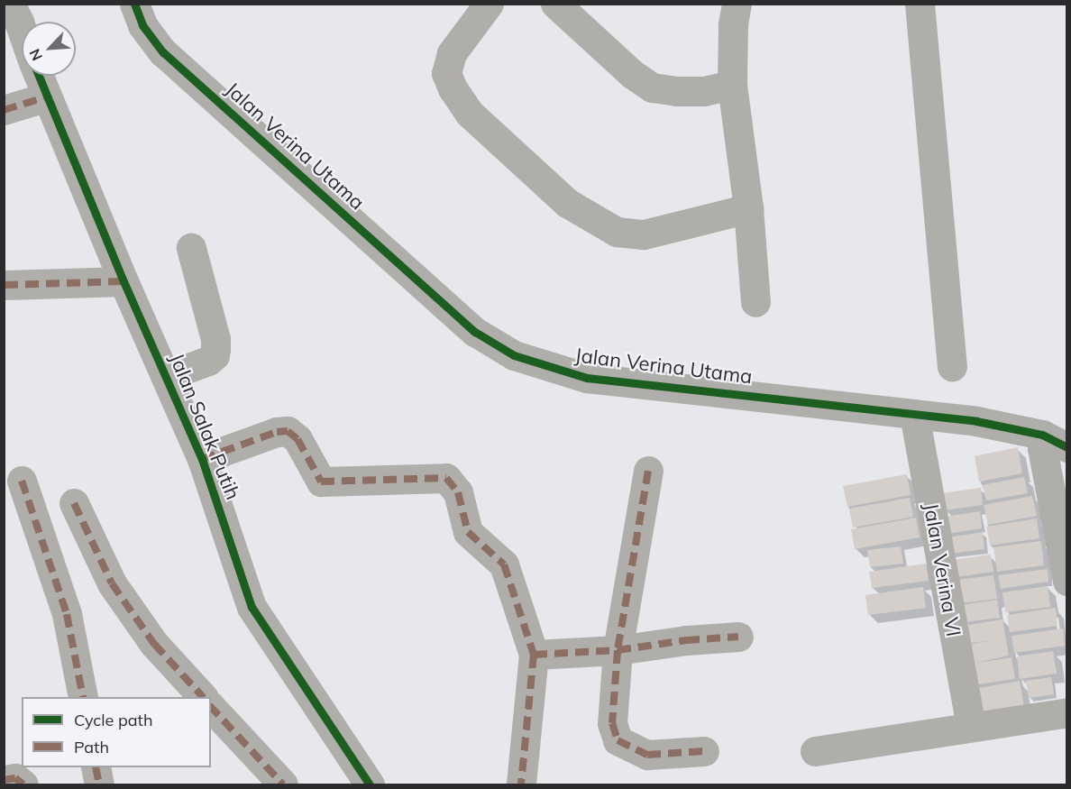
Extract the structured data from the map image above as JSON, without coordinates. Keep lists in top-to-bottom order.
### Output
{
  "streets": {
    "street": ["Jalan Verina Utama", "Jalan Salak Putih", "Jalan Verina VI"]
  },
  "crossings": [
    ["Jalan Verina Utama", "Jalan Verina VI"]
  ],
  "legend": ["Cycle path", "Path"],
  "north": "bottom left"
}
